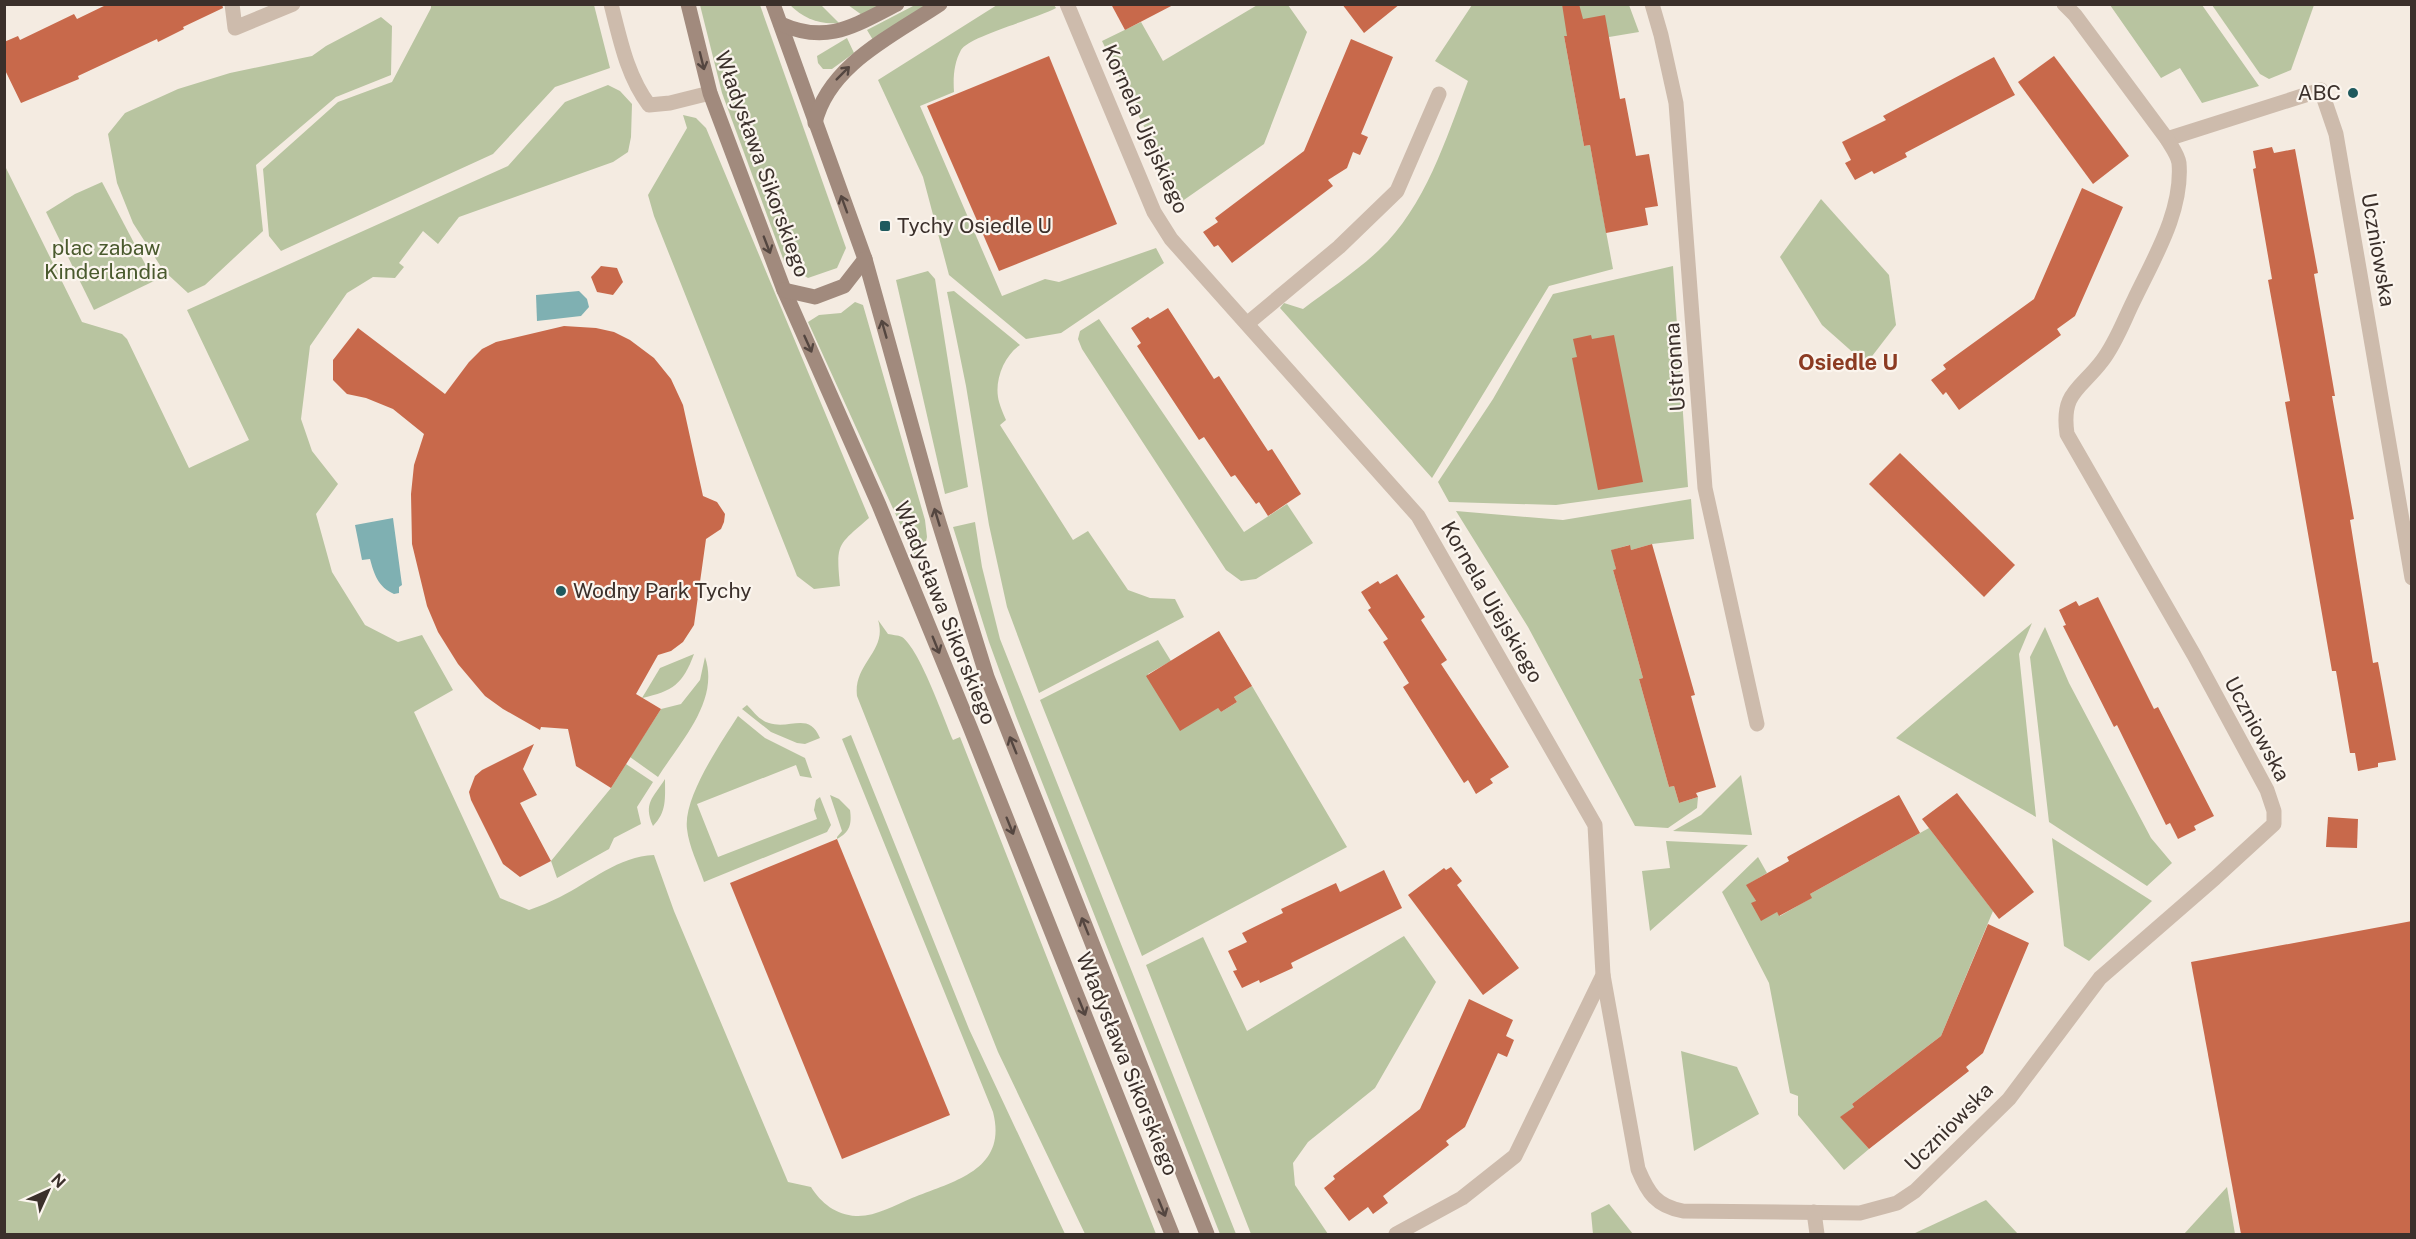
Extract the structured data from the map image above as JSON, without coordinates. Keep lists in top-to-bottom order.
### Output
{
  "streets": {
    "street": [
      "Kornela Ujejskiego",
      "Władysława Sikorskiego",
      "Uczniowska",
      "Ustronna"
    ]
  },
  "crossings": [
    ["Kornela Ujejskiego", "Uczniowska"]
  ],
  "districts": ["Osiedle U"],
  "parks": ["plac zabaw Kinderlandia"],
  "places": {
    "other": ["ABC", "Wodny Park Tychy"],
    "transit": ["Tychy Osiedle U"]
  },
  "north": "top right"
}
